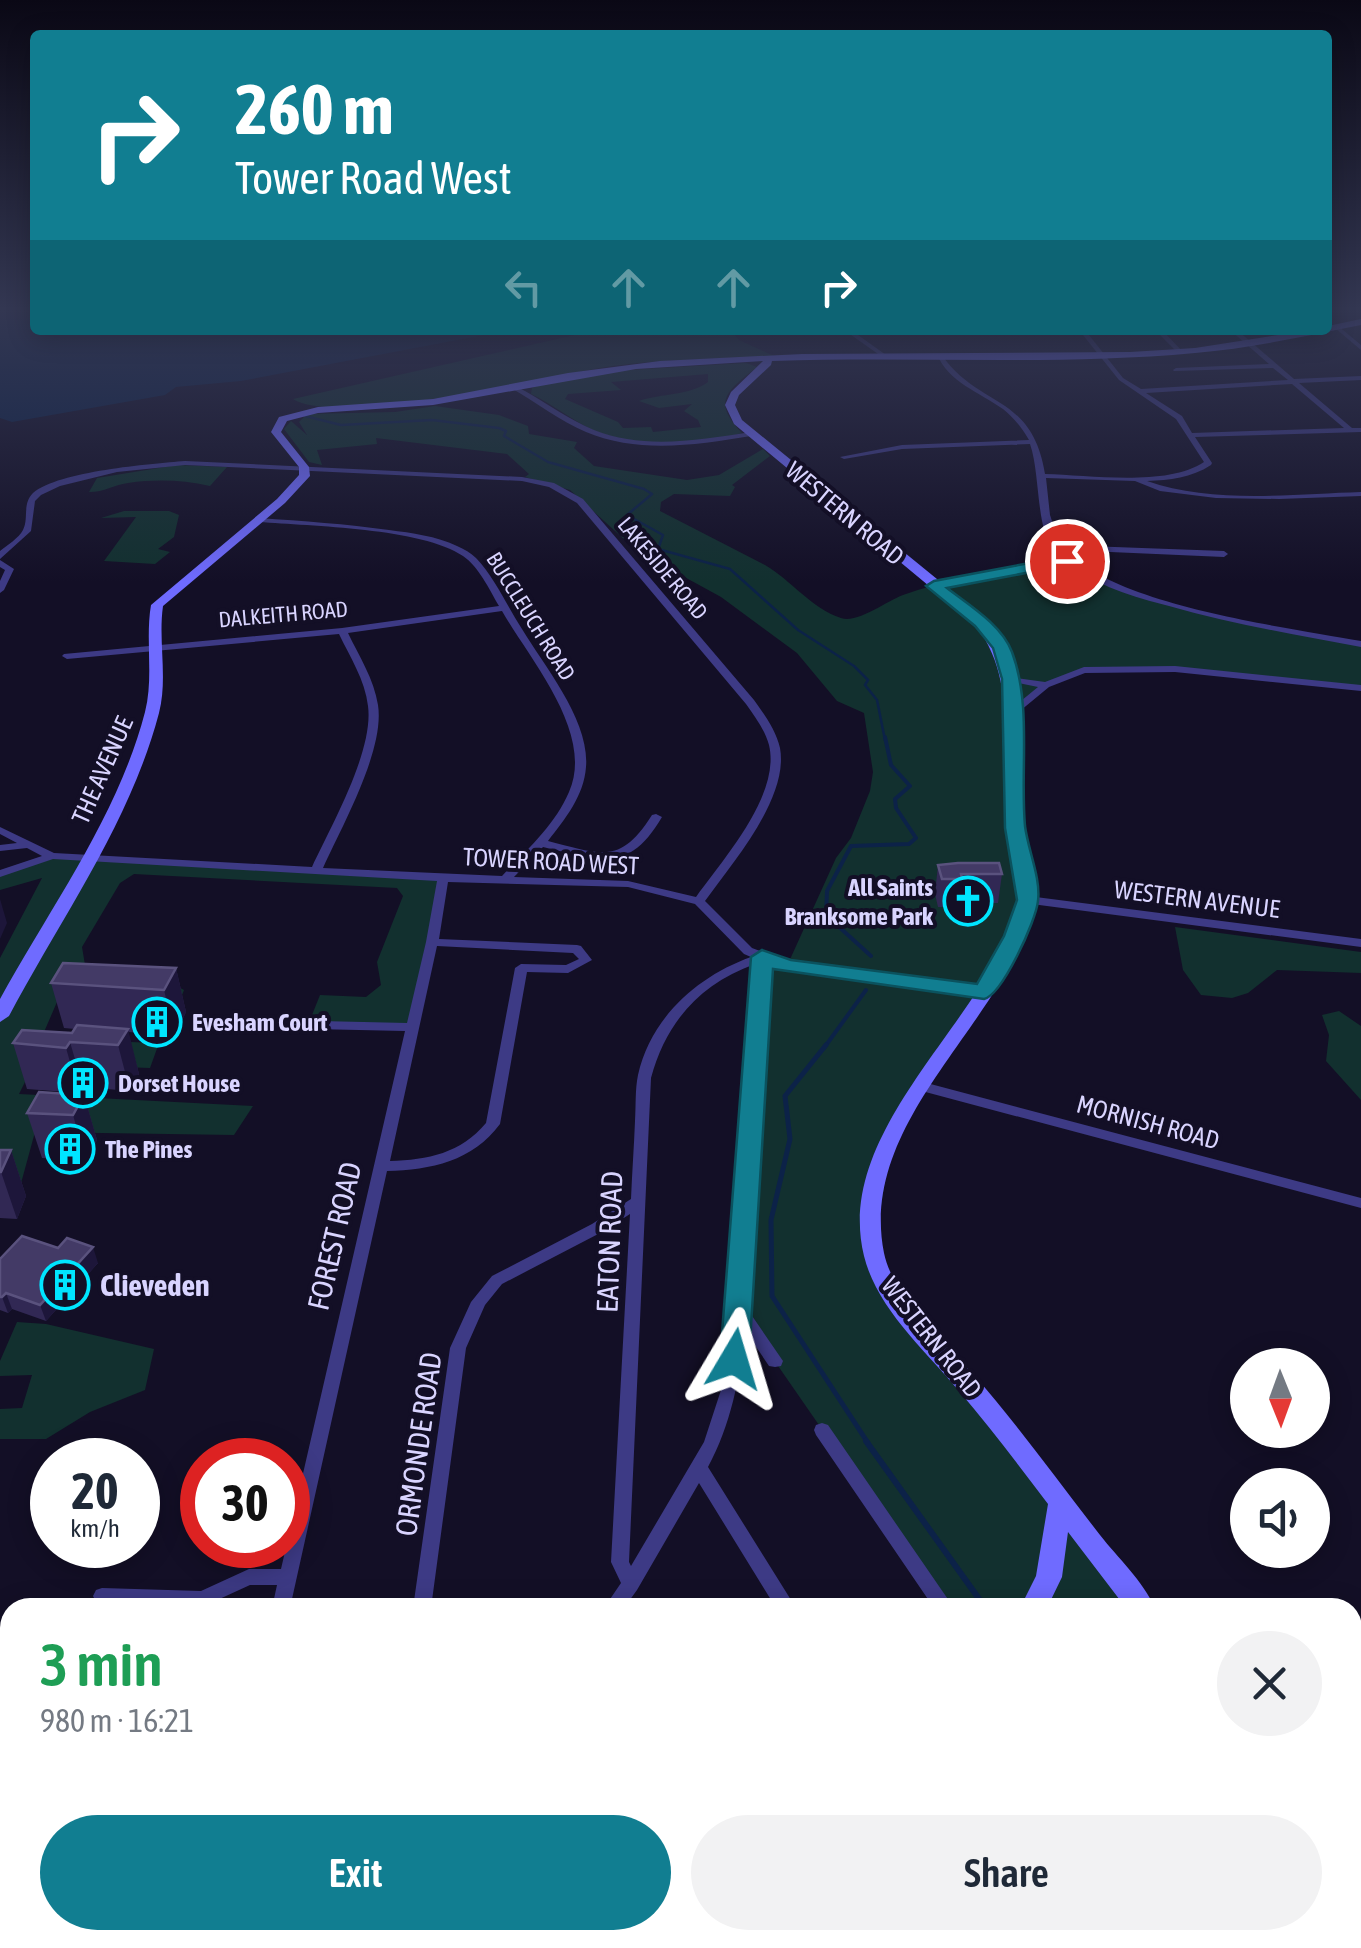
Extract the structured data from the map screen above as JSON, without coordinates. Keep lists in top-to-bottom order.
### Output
{
  "streets": {
    "main road": ["WESTERN ROAD", "THE AVENUE"],
    "street": [
      "LAKESIDE ROAD",
      "DALKEITH ROAD",
      "BUCCLEUCH ROAD",
      "TOWER ROAD WEST",
      "WESTERN AVENUE",
      "MORNISH ROAD",
      "FOREST ROAD",
      "EATON ROAD",
      "ORMONDE ROAD"
    ]
  },
  "crossings": [
    ["WESTERN ROAD", "WESTERN AVENUE"],
    ["WESTERN ROAD", "MORNISH ROAD"],
    ["LAKESIDE ROAD", "THE AVENUE"],
    ["LAKESIDE ROAD", "TOWER ROAD WEST"],
    ["DALKEITH ROAD", "BUCCLEUCH ROAD"],
    ["DALKEITH ROAD", "THE AVENUE"],
    ["BUCCLEUCH ROAD", "THE AVENUE"],
    ["BUCCLEUCH ROAD", "TOWER ROAD WEST"],
    ["THE AVENUE", "TOWER ROAD WEST"],
    ["TOWER ROAD WEST", "FOREST ROAD"],
    ["EATON ROAD", "ORMONDE ROAD"]
  ],
  "places": {
    "church": ["All Saints Branksome Park"],
    "building": [
      "Evesham Court",
      "Dorset House",
      "The Pines",
      "Clieveden"
    ]
  },
  "north": "bottom",
  "page": {
    "turn": ["260 m", "Tower Road West"],
    "speed": "20 km/h",
    "limit": "30",
    "heading": ["3 min", "980 m · 16:21"],
    "buttons": ["Exit", "Share"]
  }
}
